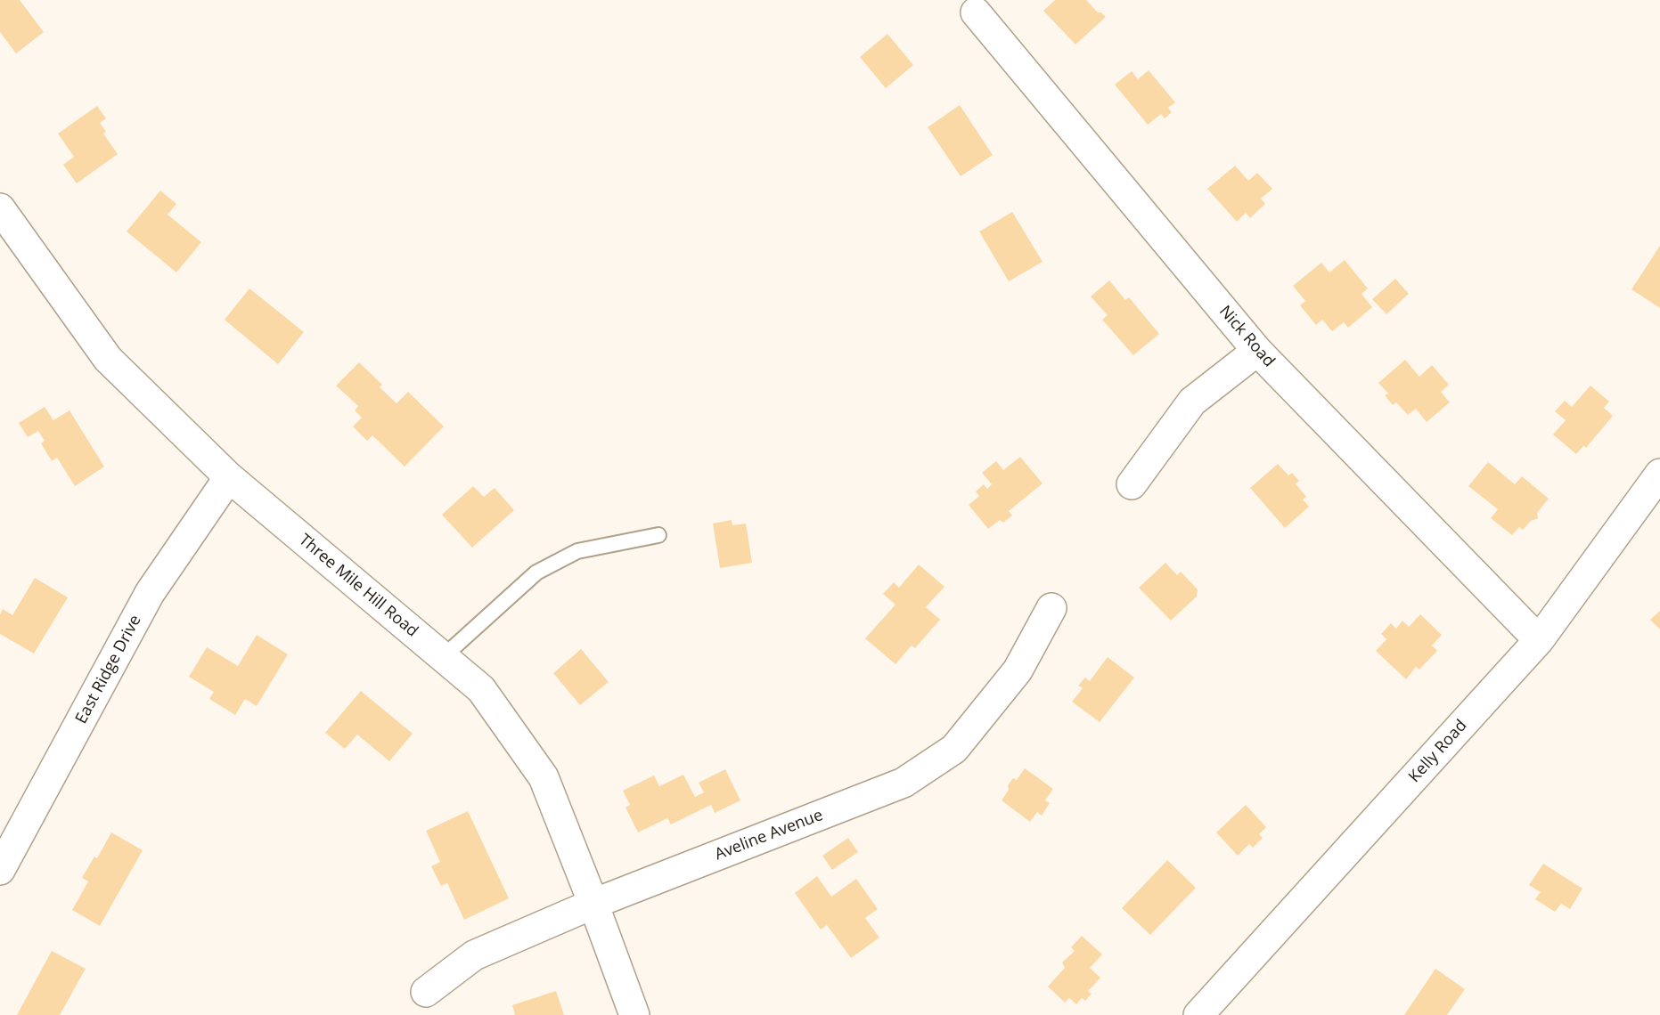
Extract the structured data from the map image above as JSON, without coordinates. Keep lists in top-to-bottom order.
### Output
{
  "streets": {
    "street": [
      "Nick Road",
      "Three Mile Hill Road",
      "East Ridge Drive",
      "Kelly Road",
      "Aveline Avenue"
    ]
  },
  "crossings": [
    ["Nick Road", "Kelly Road"],
    ["Three Mile Hill Road", "East Ridge Drive"],
    ["Three Mile Hill Road", "Aveline Avenue"]
  ]
}
